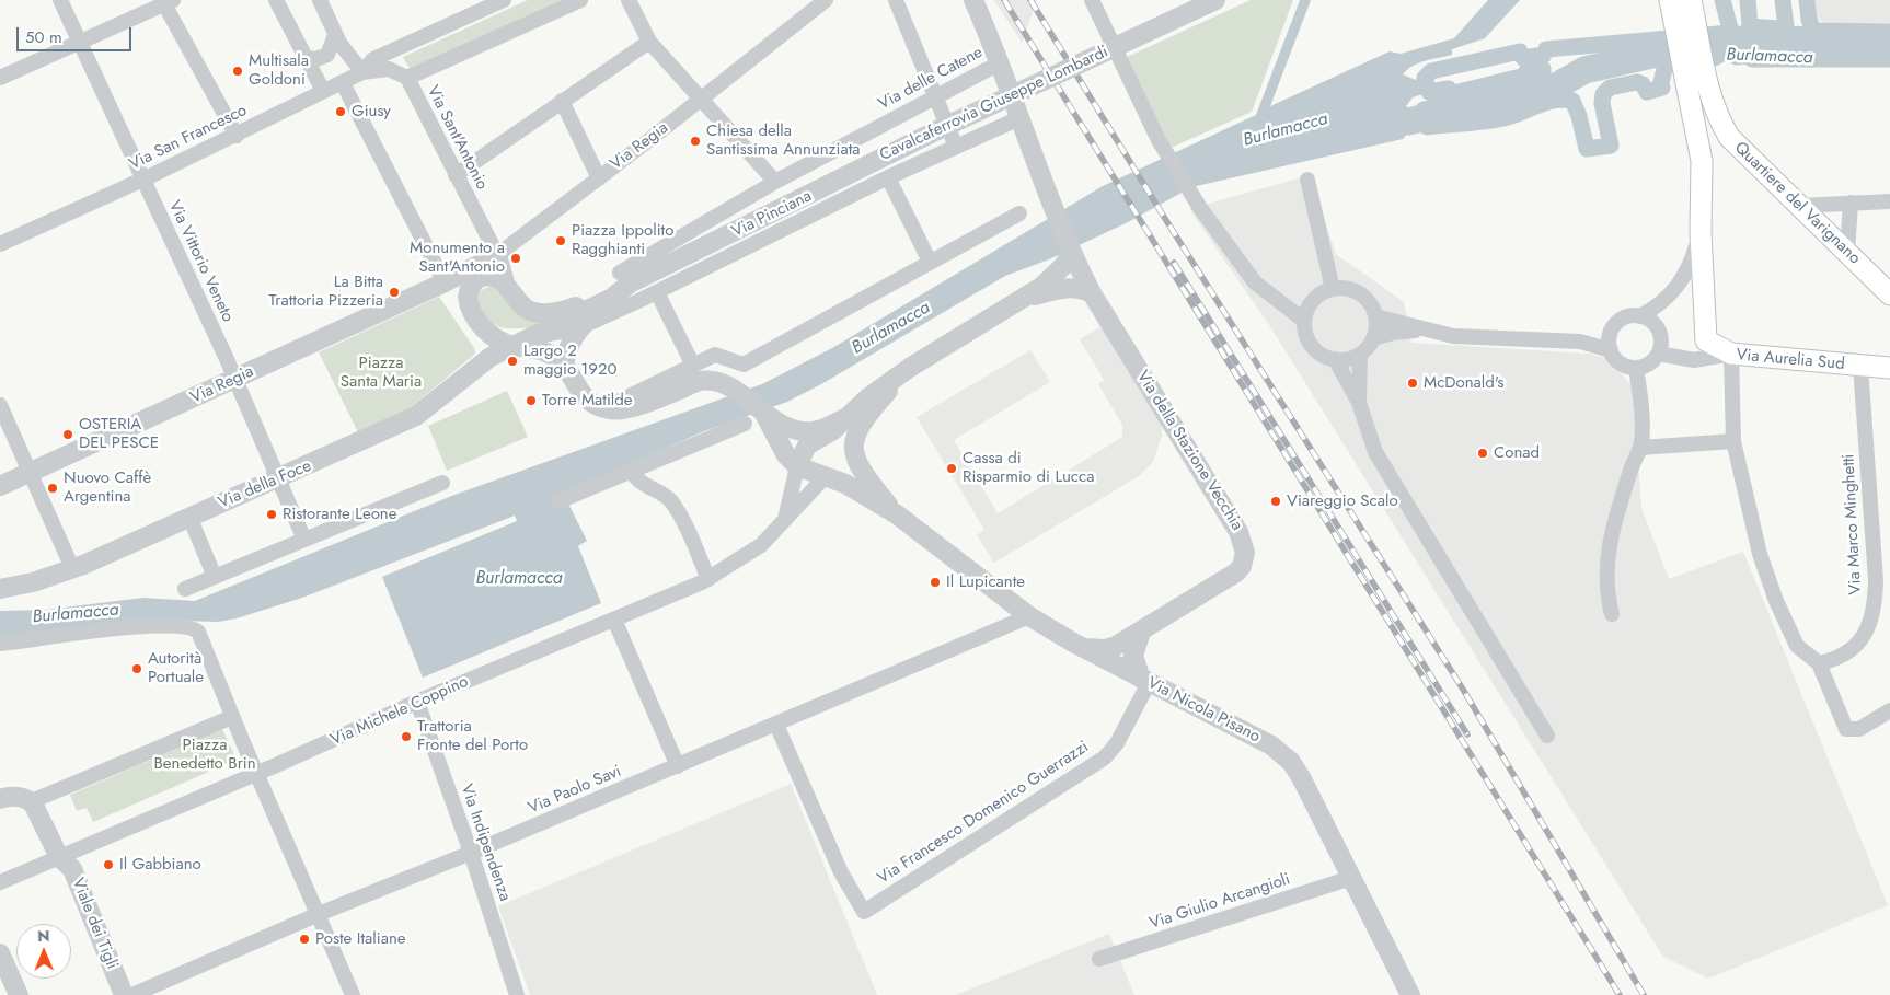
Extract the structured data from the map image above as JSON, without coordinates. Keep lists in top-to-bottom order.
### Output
{
  "streets": {
    "main road": ["Quartiere del Varignano", "Via Aurelia Sud"],
    "street": [
      "Via delle Catene",
      "Cavalcaferrovia Giuseppe Lombardi",
      "Via San Francesco",
      "Via Sant'Antonio",
      "Via Regia",
      "Via Pinciana",
      "Via Vittorio Veneto",
      "Via della Stazione Vecchia",
      "Via della Foce",
      "Via Marco Minghetti",
      "Via Nicola Pisano",
      "Via Michele Coppino",
      "Via Paolo Savi",
      "Via Francesco Domenico Guerrazzi",
      "Via Indipendenza",
      "Via Giulio Arcangioli",
      "Viale dei Tigli"
    ]
  },
  "crossings": [
    ["Via delle Catene", "Cavalcaferrovia Giuseppe Lombardi"],
    ["Cavalcaferrovia Giuseppe Lombardi", "Via Pinciana"],
    ["Cavalcaferrovia Giuseppe Lombardi", "Via della Foce"],
    ["Via San Francesco", "Via Sant'Antonio"],
    ["Via San Francesco", "Via Vittorio Veneto"],
    ["Via Sant'Antonio", "Via Regia"],
    ["Via Regia", "Via Vittorio Veneto"],
    ["Via Vittorio Veneto", "Via della Foce"],
    ["Via Aurelia Sud", "Via Marco Minghetti"],
    ["Via della Stazione Vecchia", "Via Nicola Pisano"],
    ["Via Nicola Pisano", "Via Paolo Savi"],
    ["Via Nicola Pisano", "Via Francesco Domenico Guerrazzi"],
    ["Via Nicola Pisano", "Via Giulio Arcangioli"],
    ["Via Michele Coppino", "Via Indipendenza"],
    ["Via Michele Coppino", "Viale dei Tigli"],
    ["Via Paolo Savi", "Via Francesco Domenico Guerrazzi"],
    ["Via Paolo Savi", "Via Indipendenza"]
  ],
  "water": ["Burlamacca"],
  "parks": ["Piazza Santa Maria", "Piazza Benedetto Brin"],
  "places": [
    "Multisala Goldoni",
    "Giusy",
    "Chiesa della Santissima Annunziata",
    "Piazza Ippolito Ragghianti",
    "Monumento a Sant'Antonio",
    "La Bitta Trattoria Pizzeria",
    "Largo 2 maggio 1920",
    "McDonald's",
    "Torre Matilde",
    "OSTERIA DEL PESCE",
    "Conad",
    "Cassa di Risparmio di Lucca",
    "Nuovo Caffè Argentina",
    "Viareggio Scalo",
    "Ristorante Leone",
    "Il Lupicante",
    "Autorità Portuale",
    "Trattoria Fronte del Porto",
    "Il Gabbiano",
    "Poste Italiane"
  ],
  "scale_bar": "50 m",
  "north": "top"
}
